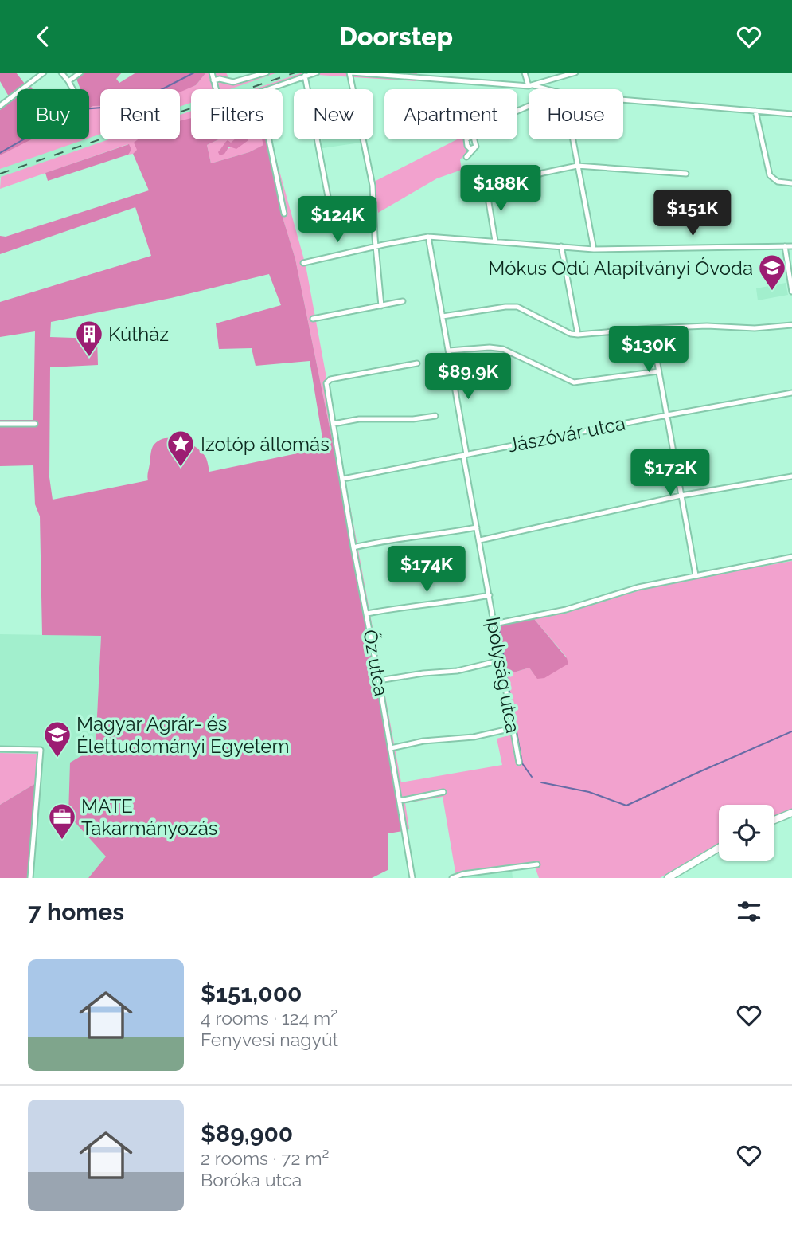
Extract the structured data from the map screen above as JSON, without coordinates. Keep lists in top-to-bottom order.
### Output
{
  "streets": {
    "street": ["Jászóvár utca", "Őz utca", "Ipolyság utca"]
  },
  "crossings": [
    ["Jászóvár utca", "Őz utca"],
    ["Jászóvár utca", "Ipolyság utca"]
  ],
  "places": {
    "school or university": ["Mókus Odú Alapítványi Óvoda", "Magyar Agrár- és Élettudományi Egyetem"],
    "building": ["Kútház"],
    "place": ["Izotóp állomás"],
    "office": ["MATE Takarmányozás"]
  },
  "page": {
    "header": "Doorstep",
    "chip": [
      "Buy",
      "Rent",
      "Filters",
      "New",
      "Apartment",
      "House"
    ],
    "price": [
      "$188K",
      "$151K",
      "$124K",
      "$130K",
      "$89.9K",
      "$172K",
      "$174K"
    ],
    "heading": "7 homes",
    "list": [
      {
        "name": "$151,000",
        "note": "4 rooms · 124 m² · Fenyvesi nagyút"
      },
      {
        "name": "$89,900",
        "note": "2 rooms · 72 m² · Boróka utca"
      }
    ]
  }
}
